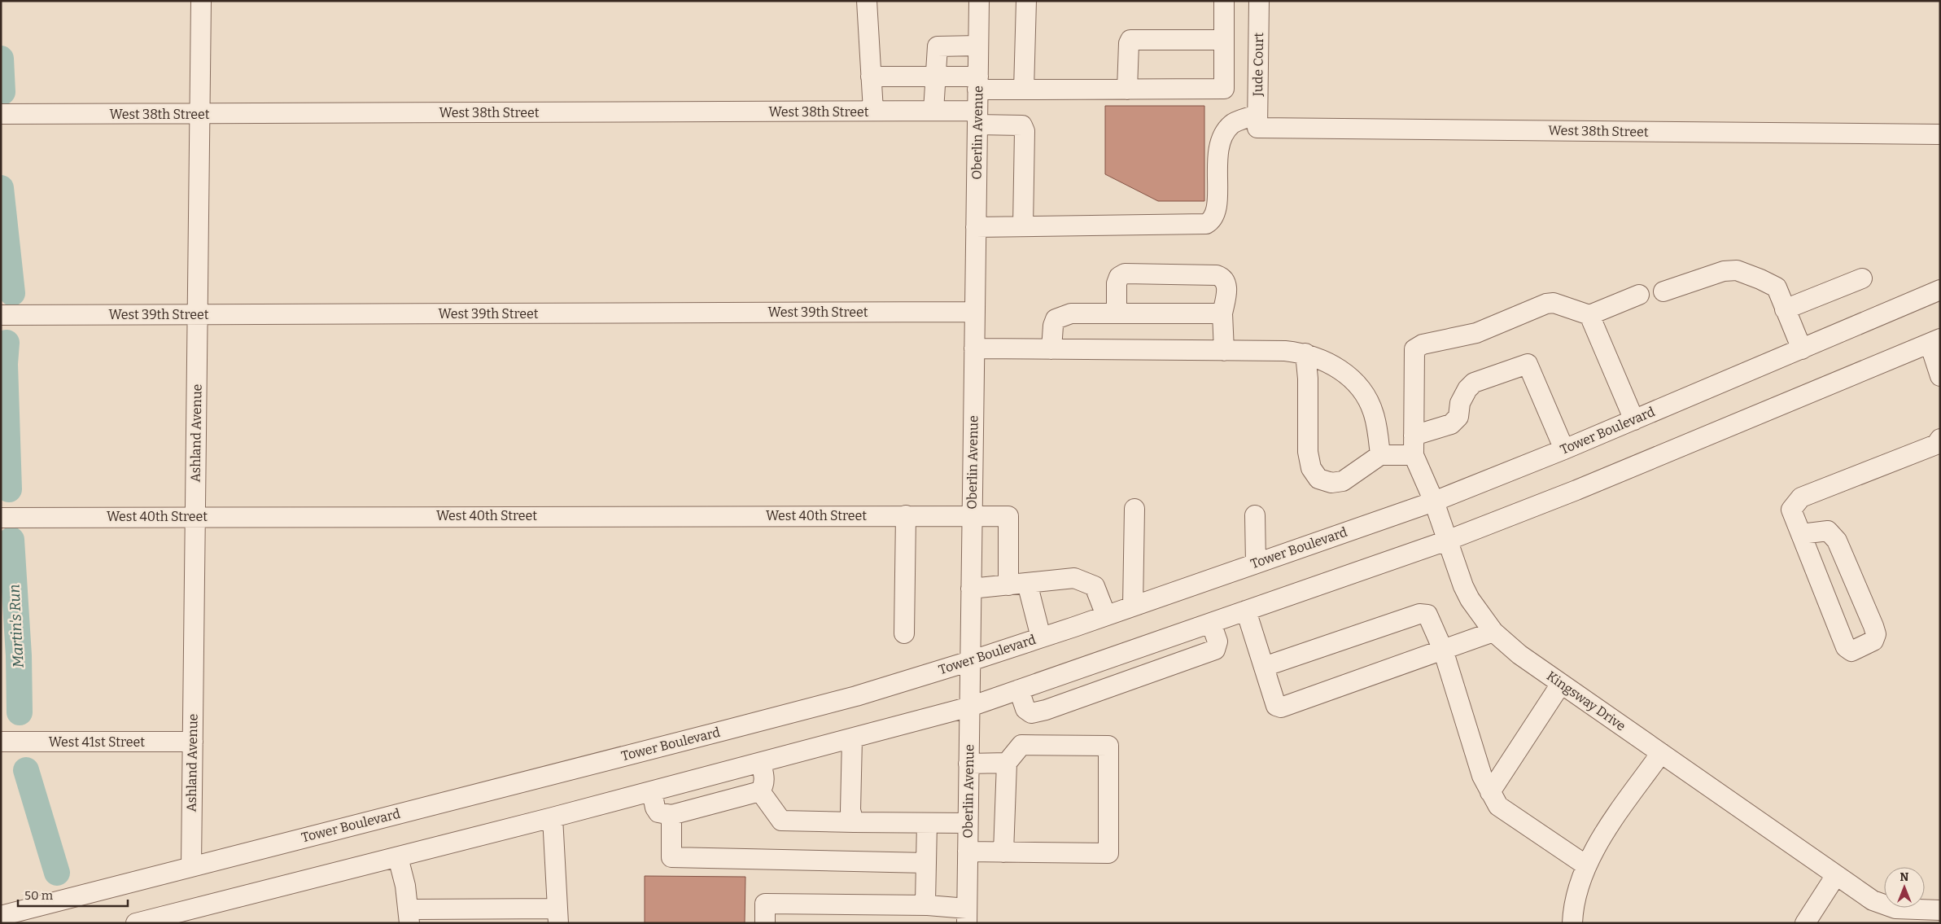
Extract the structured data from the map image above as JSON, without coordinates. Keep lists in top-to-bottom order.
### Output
{
  "streets": {
    "street": [
      "Jude Court",
      "West 38th Street",
      "Oberlin Avenue",
      "West 39th Street",
      "Tower Boulevard",
      "Ashland Avenue",
      "West 40th Street",
      "Kingsway Drive",
      "West 41st Street"
    ]
  },
  "crossings": [
    ["Jude Court", "West 38th Street"],
    ["West 38th Street", "Oberlin Avenue"],
    ["West 38th Street", "Ashland Avenue"],
    ["Oberlin Avenue", "West 39th Street"],
    ["Oberlin Avenue", "Tower Boulevard"],
    ["Oberlin Avenue", "West 40th Street"],
    ["West 39th Street", "Ashland Avenue"],
    ["Tower Boulevard", "Ashland Avenue"],
    ["Tower Boulevard", "Kingsway Drive"],
    ["Ashland Avenue", "West 40th Street"],
    ["Ashland Avenue", "West 41st Street"]
  ],
  "water": ["Martin's Run"],
  "scale_bar": "50 m",
  "north": "top"
}
